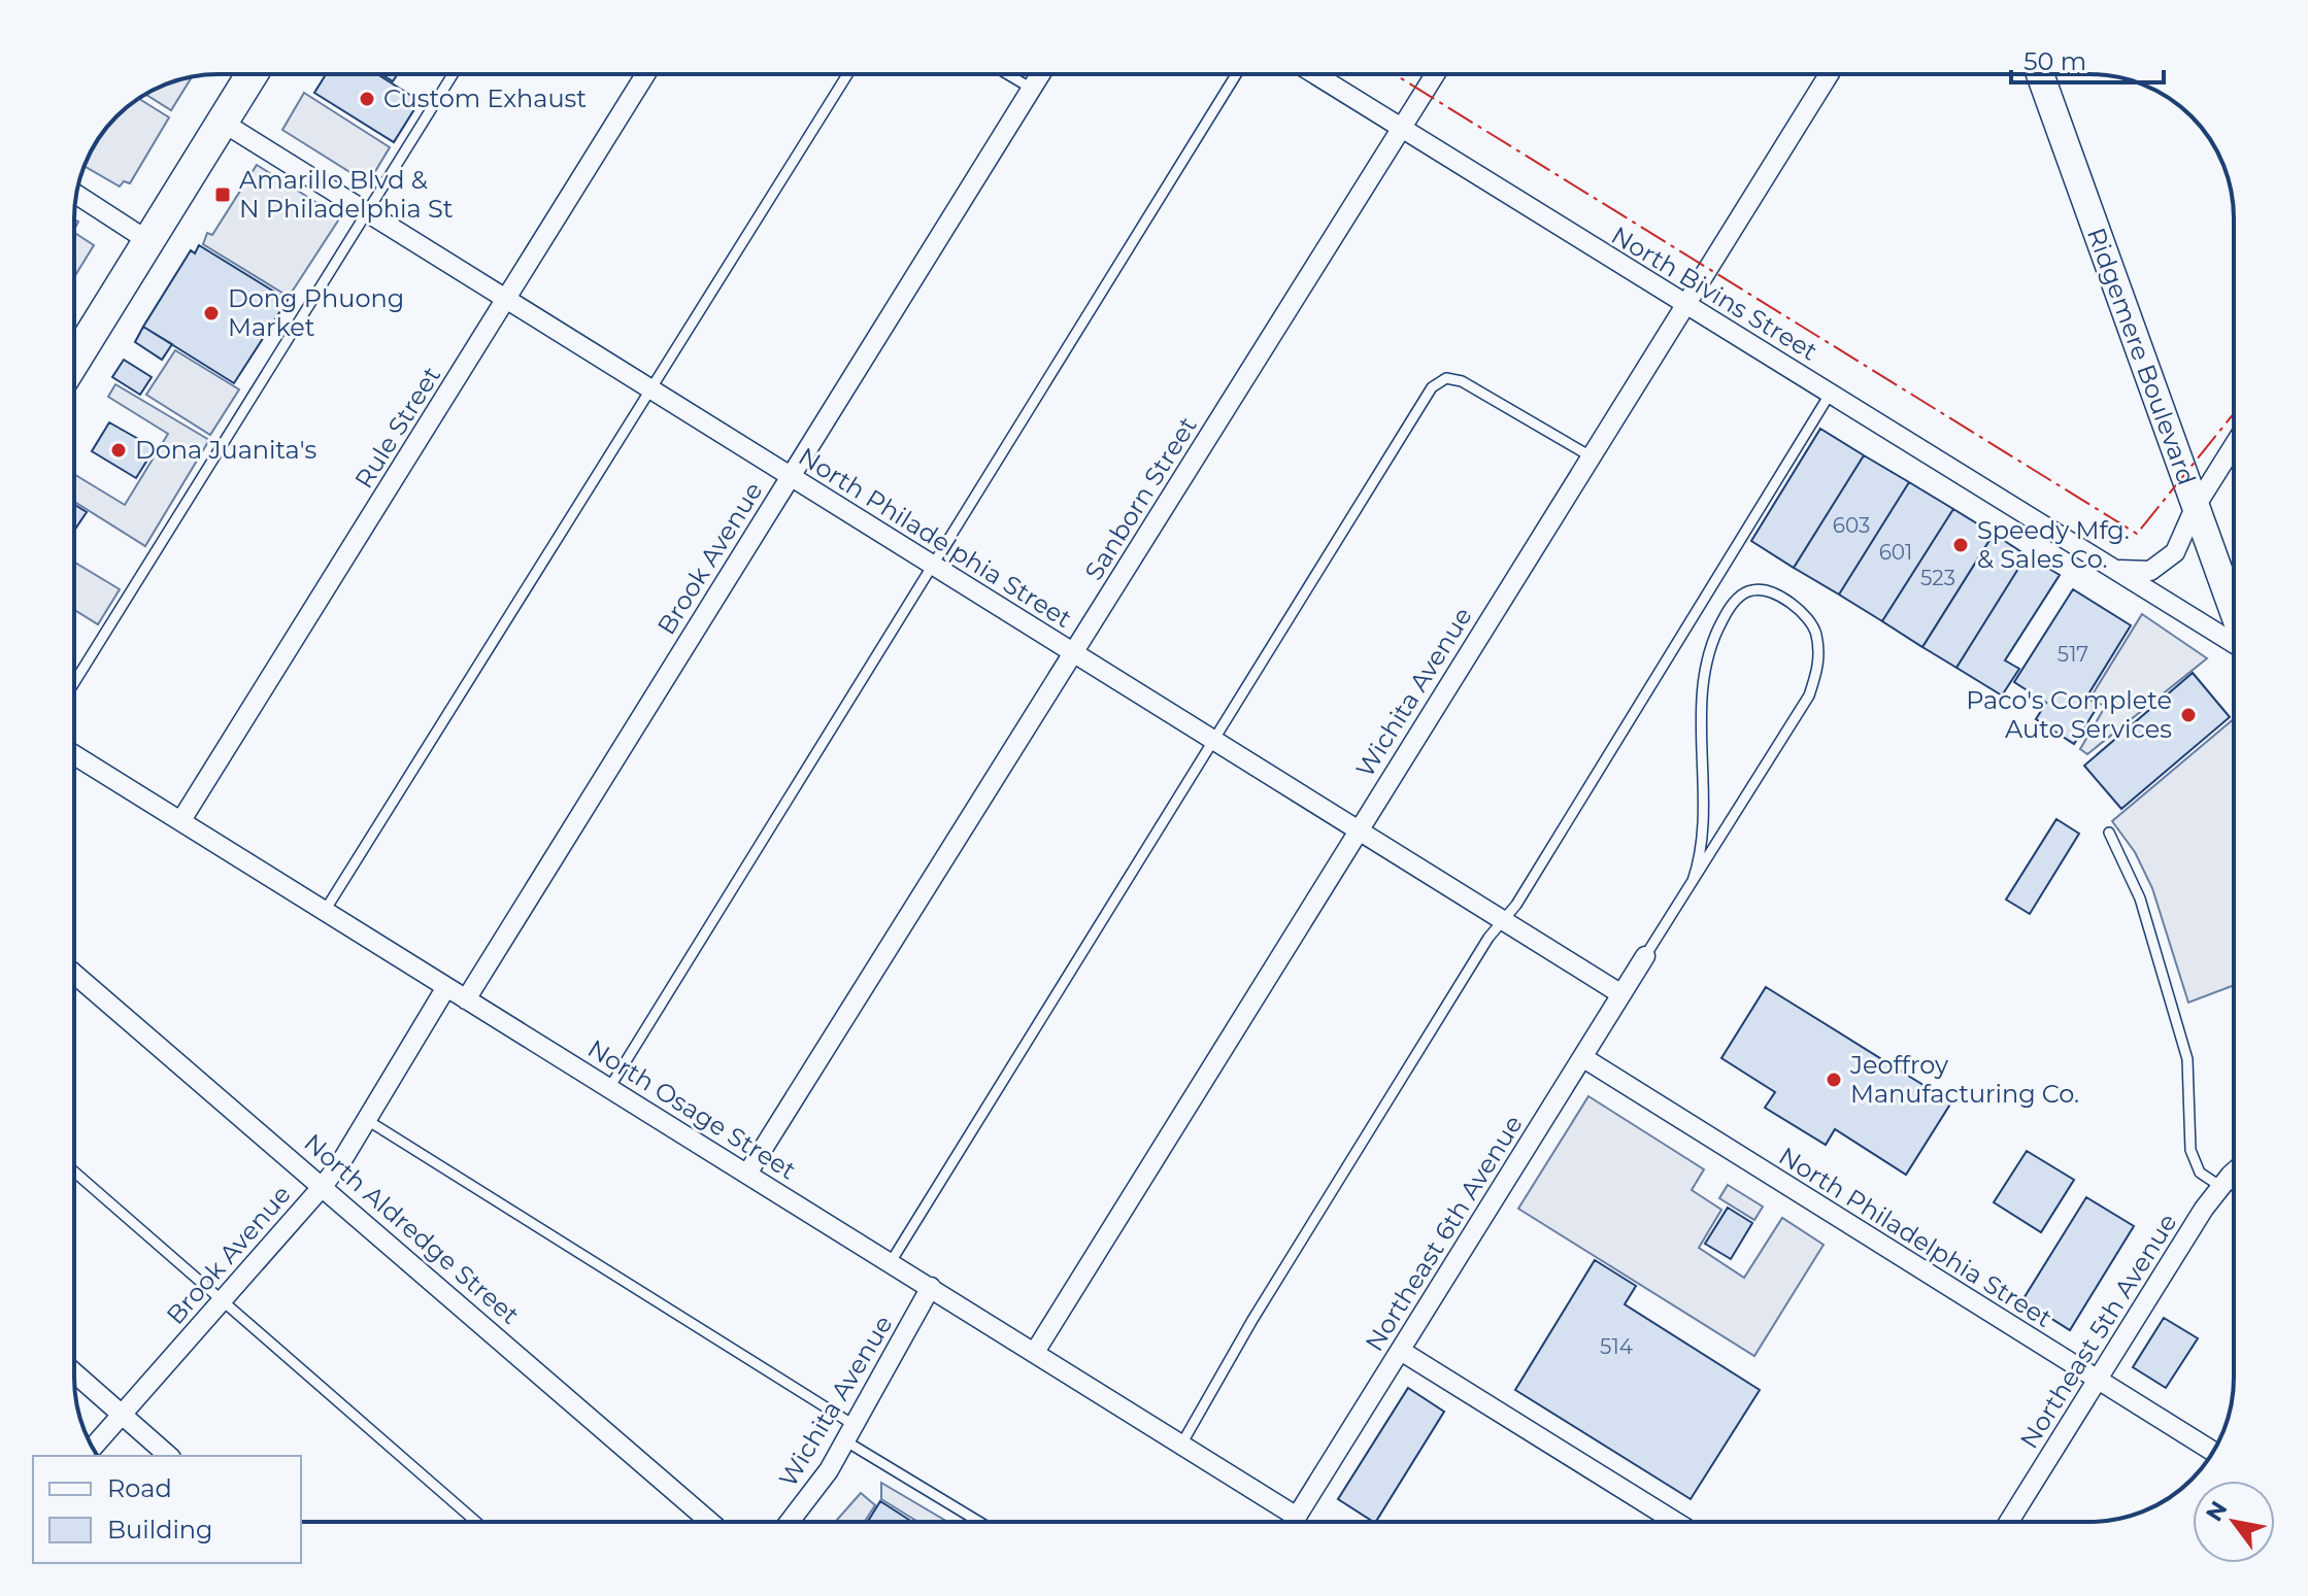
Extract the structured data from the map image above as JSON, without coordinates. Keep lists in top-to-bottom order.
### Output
{
  "streets": {
    "main road": ["Ridgemere Boulevard"],
    "street": [
      "North Bivins Street",
      "Rule Street",
      "Sanborn Street",
      "North Philadelphia Street",
      "Brook Avenue",
      "Wichita Avenue",
      "North Osage Street",
      "North Aldredge Street",
      "Northeast 6th Avenue",
      "Northeast 5th Avenue"
    ]
  },
  "crossings": [
    ["North Bivins Street", "Sanborn Street"],
    ["North Bivins Street", "Wichita Avenue"],
    ["Rule Street", "North Philadelphia Street"],
    ["Rule Street", "North Osage Street"],
    ["Sanborn Street", "North Philadelphia Street"],
    ["Sanborn Street", "North Osage Street"],
    ["North Philadelphia Street", "Brook Avenue"],
    ["North Philadelphia Street", "Wichita Avenue"],
    ["North Philadelphia Street", "Northeast 6th Avenue"],
    ["North Philadelphia Street", "Northeast 5th Avenue"],
    ["Brook Avenue", "North Osage Street"],
    ["Brook Avenue", "North Aldredge Street"],
    ["Wichita Avenue", "North Osage Street"],
    ["North Osage Street", "Northeast 6th Avenue"]
  ],
  "places": {
    "other": [
      "Custom Exhaust",
      "Dong Phuong Market",
      "Dona Juanita's",
      "Speedy Mfg. & Sales Co.",
      "Paco's Complete Auto Services",
      "Jeoffroy Manufacturing Co."
    ],
    "transit": ["Amarillo Blvd & N Philadelphia St"]
  },
  "house_numbers": [
    "603",
    "601",
    "523",
    "517",
    "514"
  ],
  "legend": ["Road", "Building"],
  "scale_bar": "50 m",
  "north": "top left"
}
